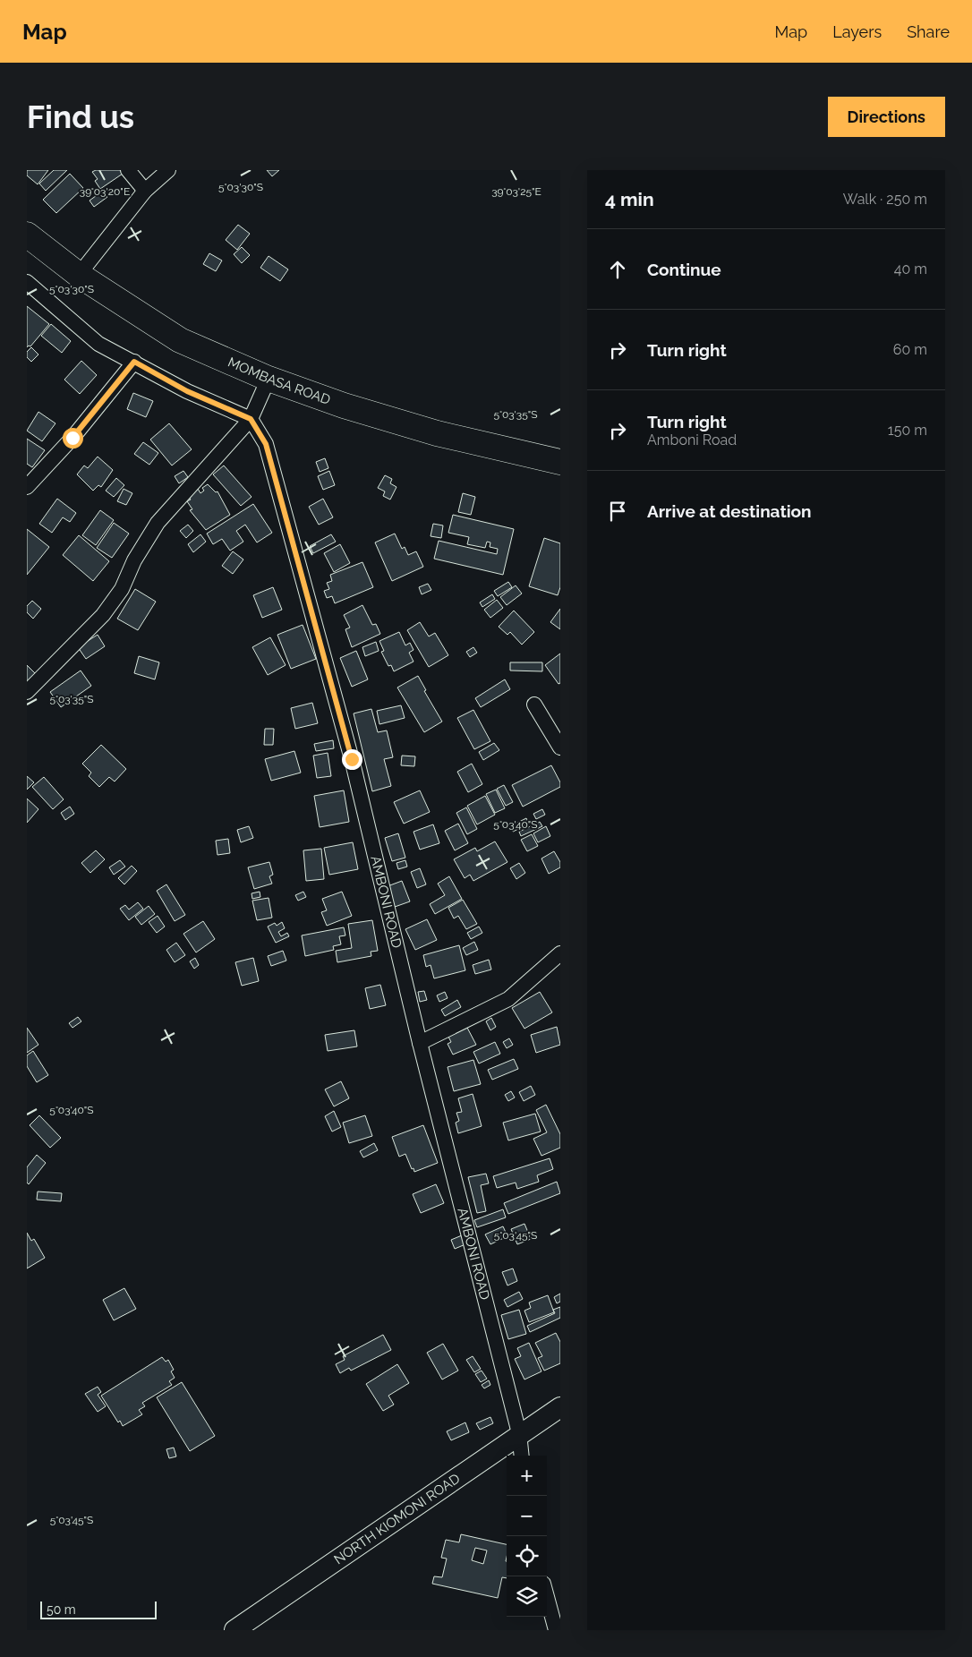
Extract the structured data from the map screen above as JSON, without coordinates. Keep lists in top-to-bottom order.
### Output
{
  "streets": {
    "highway": ["MOMBASA ROAD"],
    "main road": ["NORTH KIOMONI ROAD"],
    "street": ["AMBONI ROAD"]
  },
  "crossings": [
    ["AMBONI ROAD", "NORTH KIOMONI ROAD"]
  ],
  "scale_bar": "50 m",
  "page": {
    "header": "Map",
    "nav": ["Map", "Layers", "Share"],
    "buttons": "Directions",
    "title": "Find us",
    "heading": ["4 min", "Walk · 250 m"],
    "list": [
      ["Continue", "40 m"],
      ["Turn right", "60 m"],
      ["Turn right", "Amboni Road", "150 m"],
      "Arrive at destination"
    ],
    "map_buttons": ["+", "−"],
    "scale": "50 m"
  },
  "coordinates": [
    "5°03'30\"S",
    "39°03'20\"E",
    "39°03'25\"E",
    "5°03'35\"S",
    "5°03'40\"S",
    "5°03'45\"S"
  ]
}
